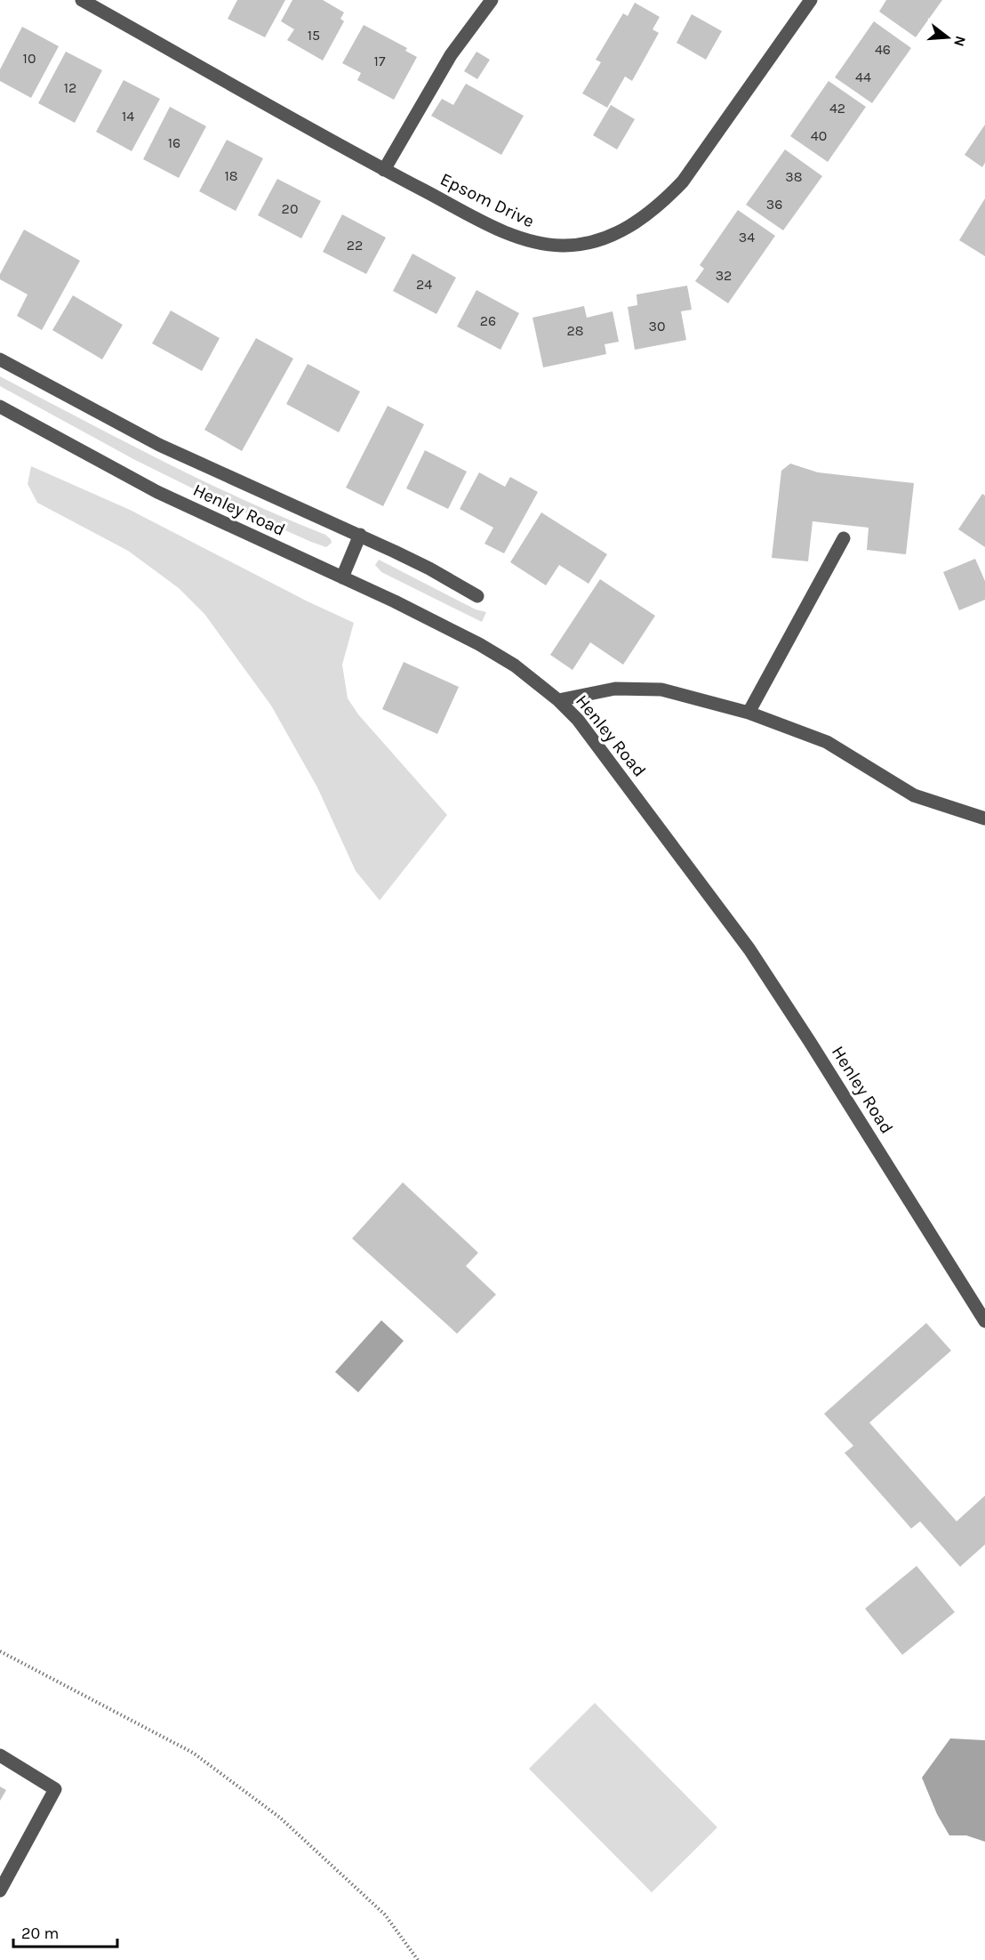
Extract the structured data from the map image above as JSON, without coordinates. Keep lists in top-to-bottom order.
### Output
{
  "streets": {
    "street": ["Epsom Drive", "Henley Road"]
  },
  "house_numbers": [
    "15",
    "46",
    "10",
    "17",
    "44",
    "12",
    "42",
    "14",
    "40",
    "16",
    "18",
    "38",
    "36",
    "20",
    "34",
    "22",
    "32",
    "24",
    "26",
    "30",
    "28"
  ],
  "scale_bar": "20 m",
  "north": "right"
}
